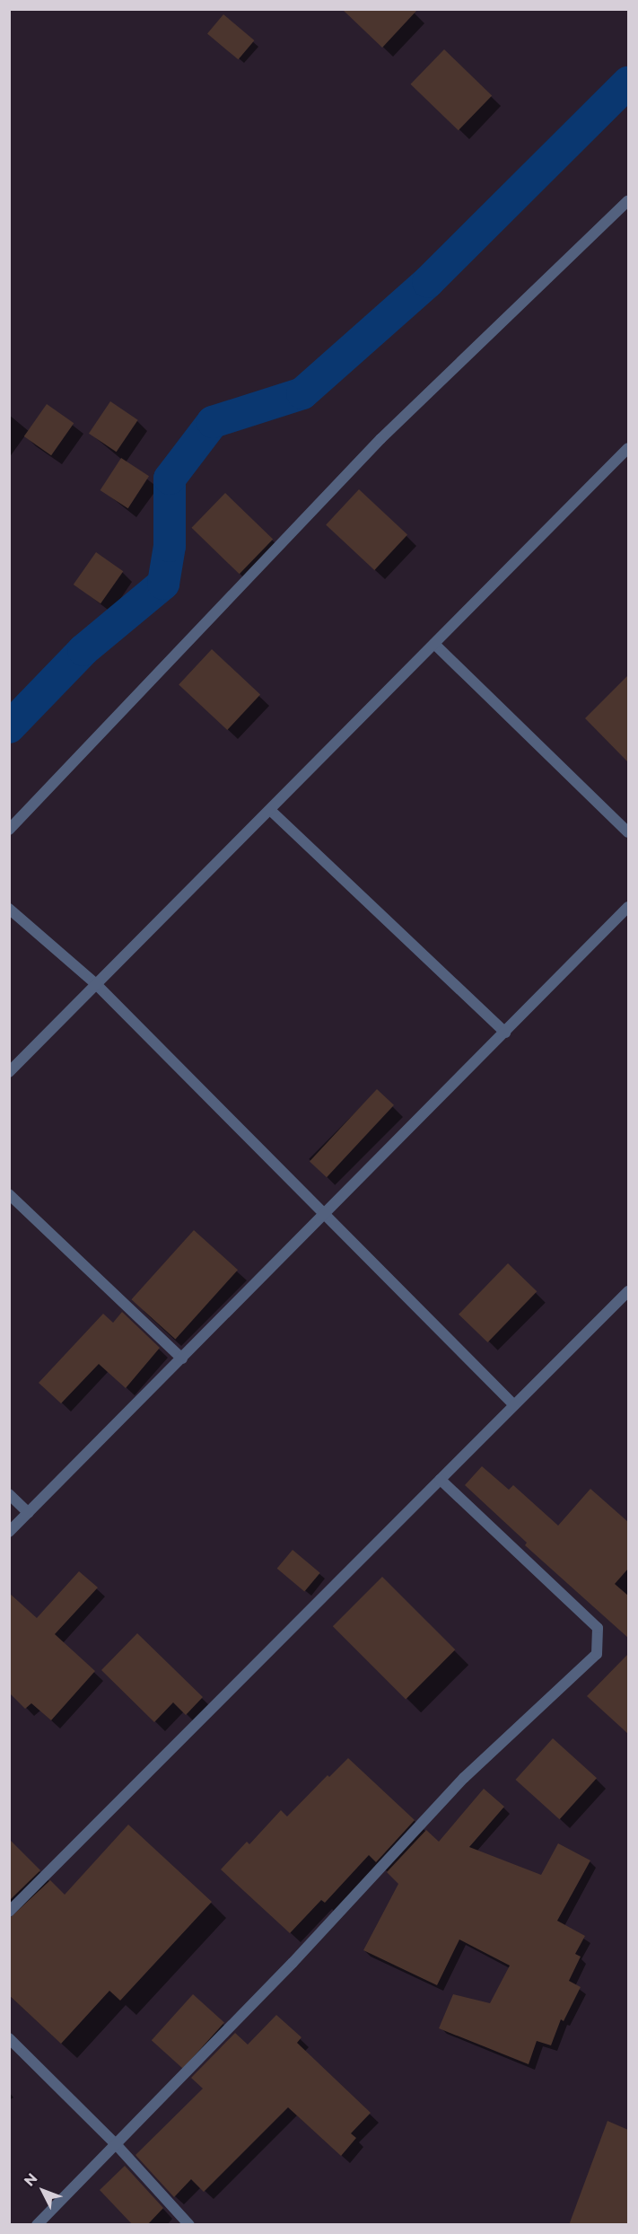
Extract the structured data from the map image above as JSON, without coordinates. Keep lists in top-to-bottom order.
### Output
{
  "north": "top left"
}
